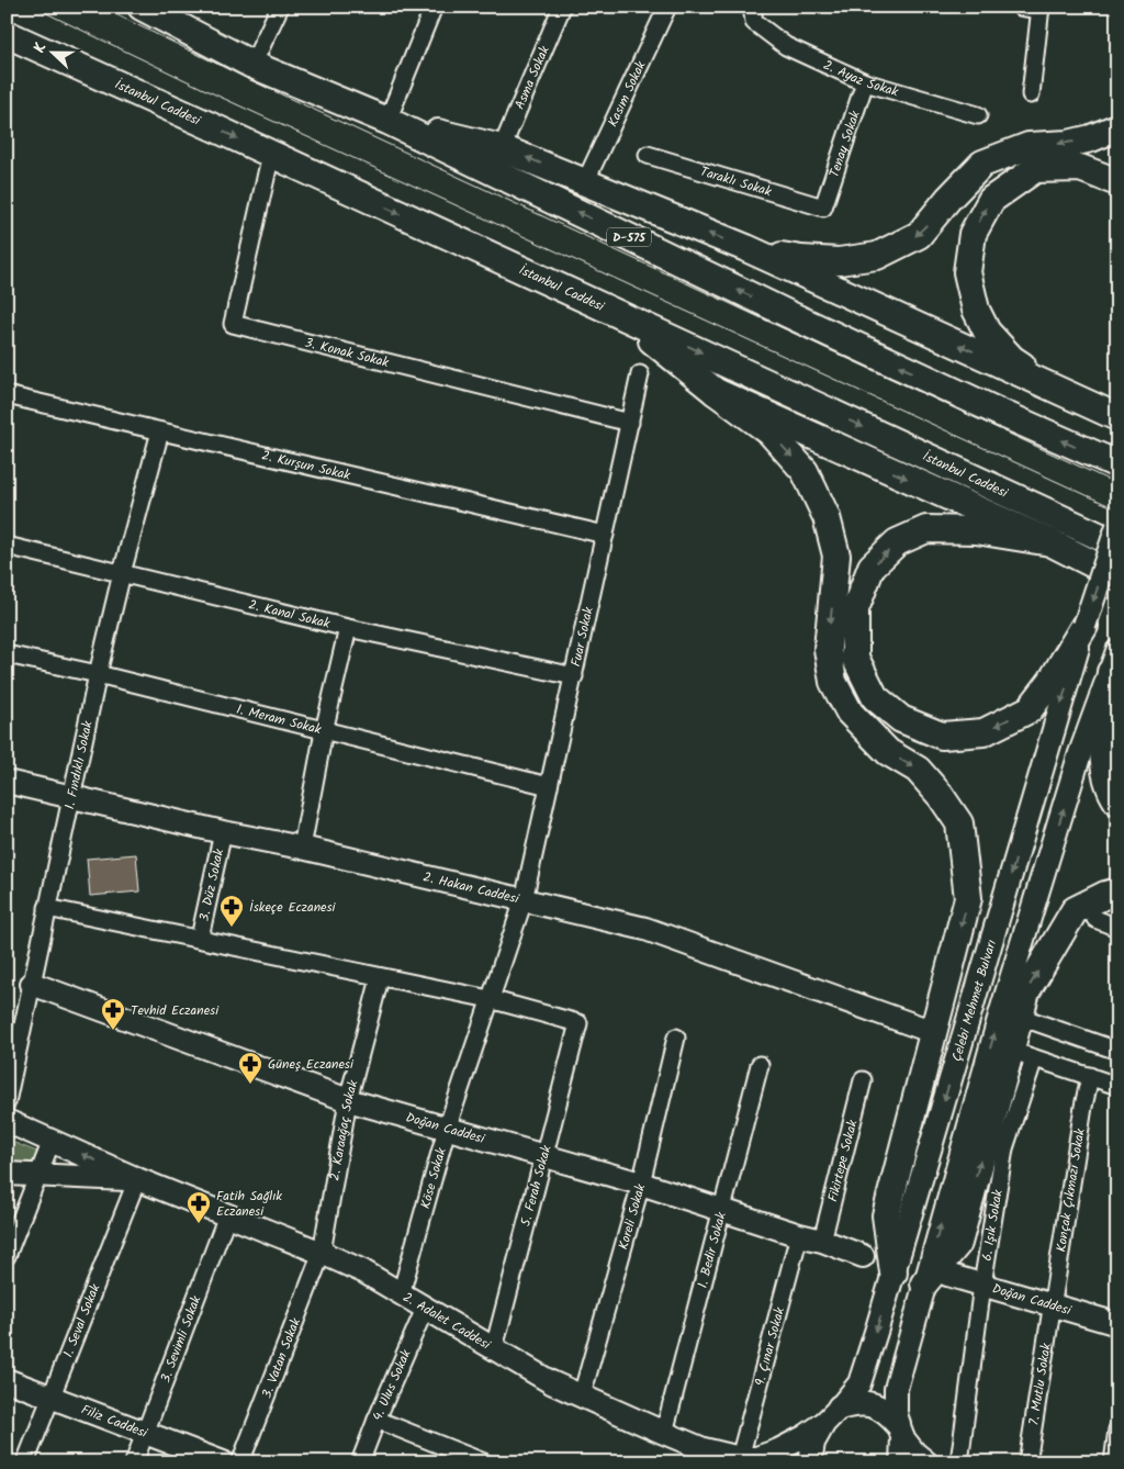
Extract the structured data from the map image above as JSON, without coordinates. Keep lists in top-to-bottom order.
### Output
{
  "streets": {
    "highway": ["İstanbul Caddesi", "D-575"],
    "main road": [
      "2. Hakan Caddesi",
      "Çelebi Mehmet Bulvarı",
      "Doğan Caddesi",
      "2. Adalet Caddesi",
      "Filiz Caddesi"
    ],
    "street": [
      "Asma Sokak",
      "2. Ayaz Sokak",
      "Kasım Sokak",
      "Tenay Sokak",
      "Taraklı Sokak",
      "3. Konak Sokak",
      "2. Kurşun Sokak",
      "2. Kanal Sokak",
      "Fuar Sokak",
      "1. Meram Sokak",
      "1. Fındıklı Sokak",
      "3. Düz Sokak",
      "2. Karaağaç Sokak",
      "Fikirtepe Sokak",
      "Köse Sokak",
      "5. Ferah Sokak",
      "Konçak Çıkmazı Sokak",
      "Koreli Sokak",
      "6. Işık Sokak",
      "1. Bedir Sokak",
      "1. Seval Sokak",
      "3. Sevimli Sokak",
      "9. Çınar Sokak",
      "3. Vatan Sokak",
      "7. Mutlu Sokak",
      "4. Ulus Sokak"
    ]
  },
  "crossings": [
    ["2. Ayaz Sokak", "Tenay Sokak"],
    ["İstanbul Caddesi", "3. Konak Sokak"],
    ["Tenay Sokak", "Taraklı Sokak"],
    ["3. Konak Sokak", "Fuar Sokak"],
    ["2. Kurşun Sokak", "Fuar Sokak"],
    ["2. Kurşun Sokak", "1. Fındıklı Sokak"],
    ["2. Kanal Sokak", "Fuar Sokak"],
    ["2. Kanal Sokak", "1. Fındıklı Sokak"],
    ["Fuar Sokak", "1. Meram Sokak"],
    ["Fuar Sokak", "2. Hakan Caddesi"],
    ["Fuar Sokak", "Köse Sokak"],
    ["1. Meram Sokak", "1. Fındıklı Sokak"],
    ["1. Fındıklı Sokak", "2. Hakan Caddesi"],
    ["1. Fındıklı Sokak", "Doğan Caddesi"],
    ["3. Düz Sokak", "2. Hakan Caddesi"],
    ["2. Hakan Caddesi", "Köse Sokak"],
    ["Doğan Caddesi", "2. Karaağaç Sokak"],
    ["Doğan Caddesi", "Fikirtepe Sokak"],
    ["Doğan Caddesi", "Köse Sokak"],
    ["Doğan Caddesi", "5. Ferah Sokak"],
    ["Doğan Caddesi", "Konçak Çıkmazı Sokak"],
    ["Doğan Caddesi", "Koreli Sokak"],
    ["Doğan Caddesi", "6. Işık Sokak"],
    ["Doğan Caddesi", "1. Bedir Sokak"],
    ["Doğan Caddesi", "9. Çınar Sokak"],
    ["Doğan Caddesi", "7. Mutlu Sokak"],
    ["2. Karaağaç Sokak", "2. Adalet Caddesi"],
    ["2. Karaağaç Sokak", "3. Vatan Sokak"],
    ["Köse Sokak", "5. Ferah Sokak"],
    ["Köse Sokak", "2. Adalet Caddesi"],
    ["5. Ferah Sokak", "2. Adalet Caddesi"],
    ["Konçak Çıkmazı Sokak", "7. Mutlu Sokak"],
    ["Koreli Sokak", "2. Adalet Caddesi"],
    ["1. Bedir Sokak", "2. Adalet Caddesi"],
    ["1. Seval Sokak", "2. Adalet Caddesi"],
    ["1. Seval Sokak", "Filiz Caddesi"],
    ["2. Adalet Caddesi", "3. Sevimli Sokak"],
    ["2. Adalet Caddesi", "9. Çınar Sokak"],
    ["2. Adalet Caddesi", "3. Vatan Sokak"],
    ["2. Adalet Caddesi", "4. Ulus Sokak"],
    ["3. Sevimli Sokak", "Filiz Caddesi"]
  ],
  "places": {
    "pharmacy": [
      "İskeçe Eczanesi",
      "Tevhid Eczanesi",
      "Güneş Eczanesi",
      "Fatih Sağlık Eczanesi"
    ]
  },
  "north": "left"
}
